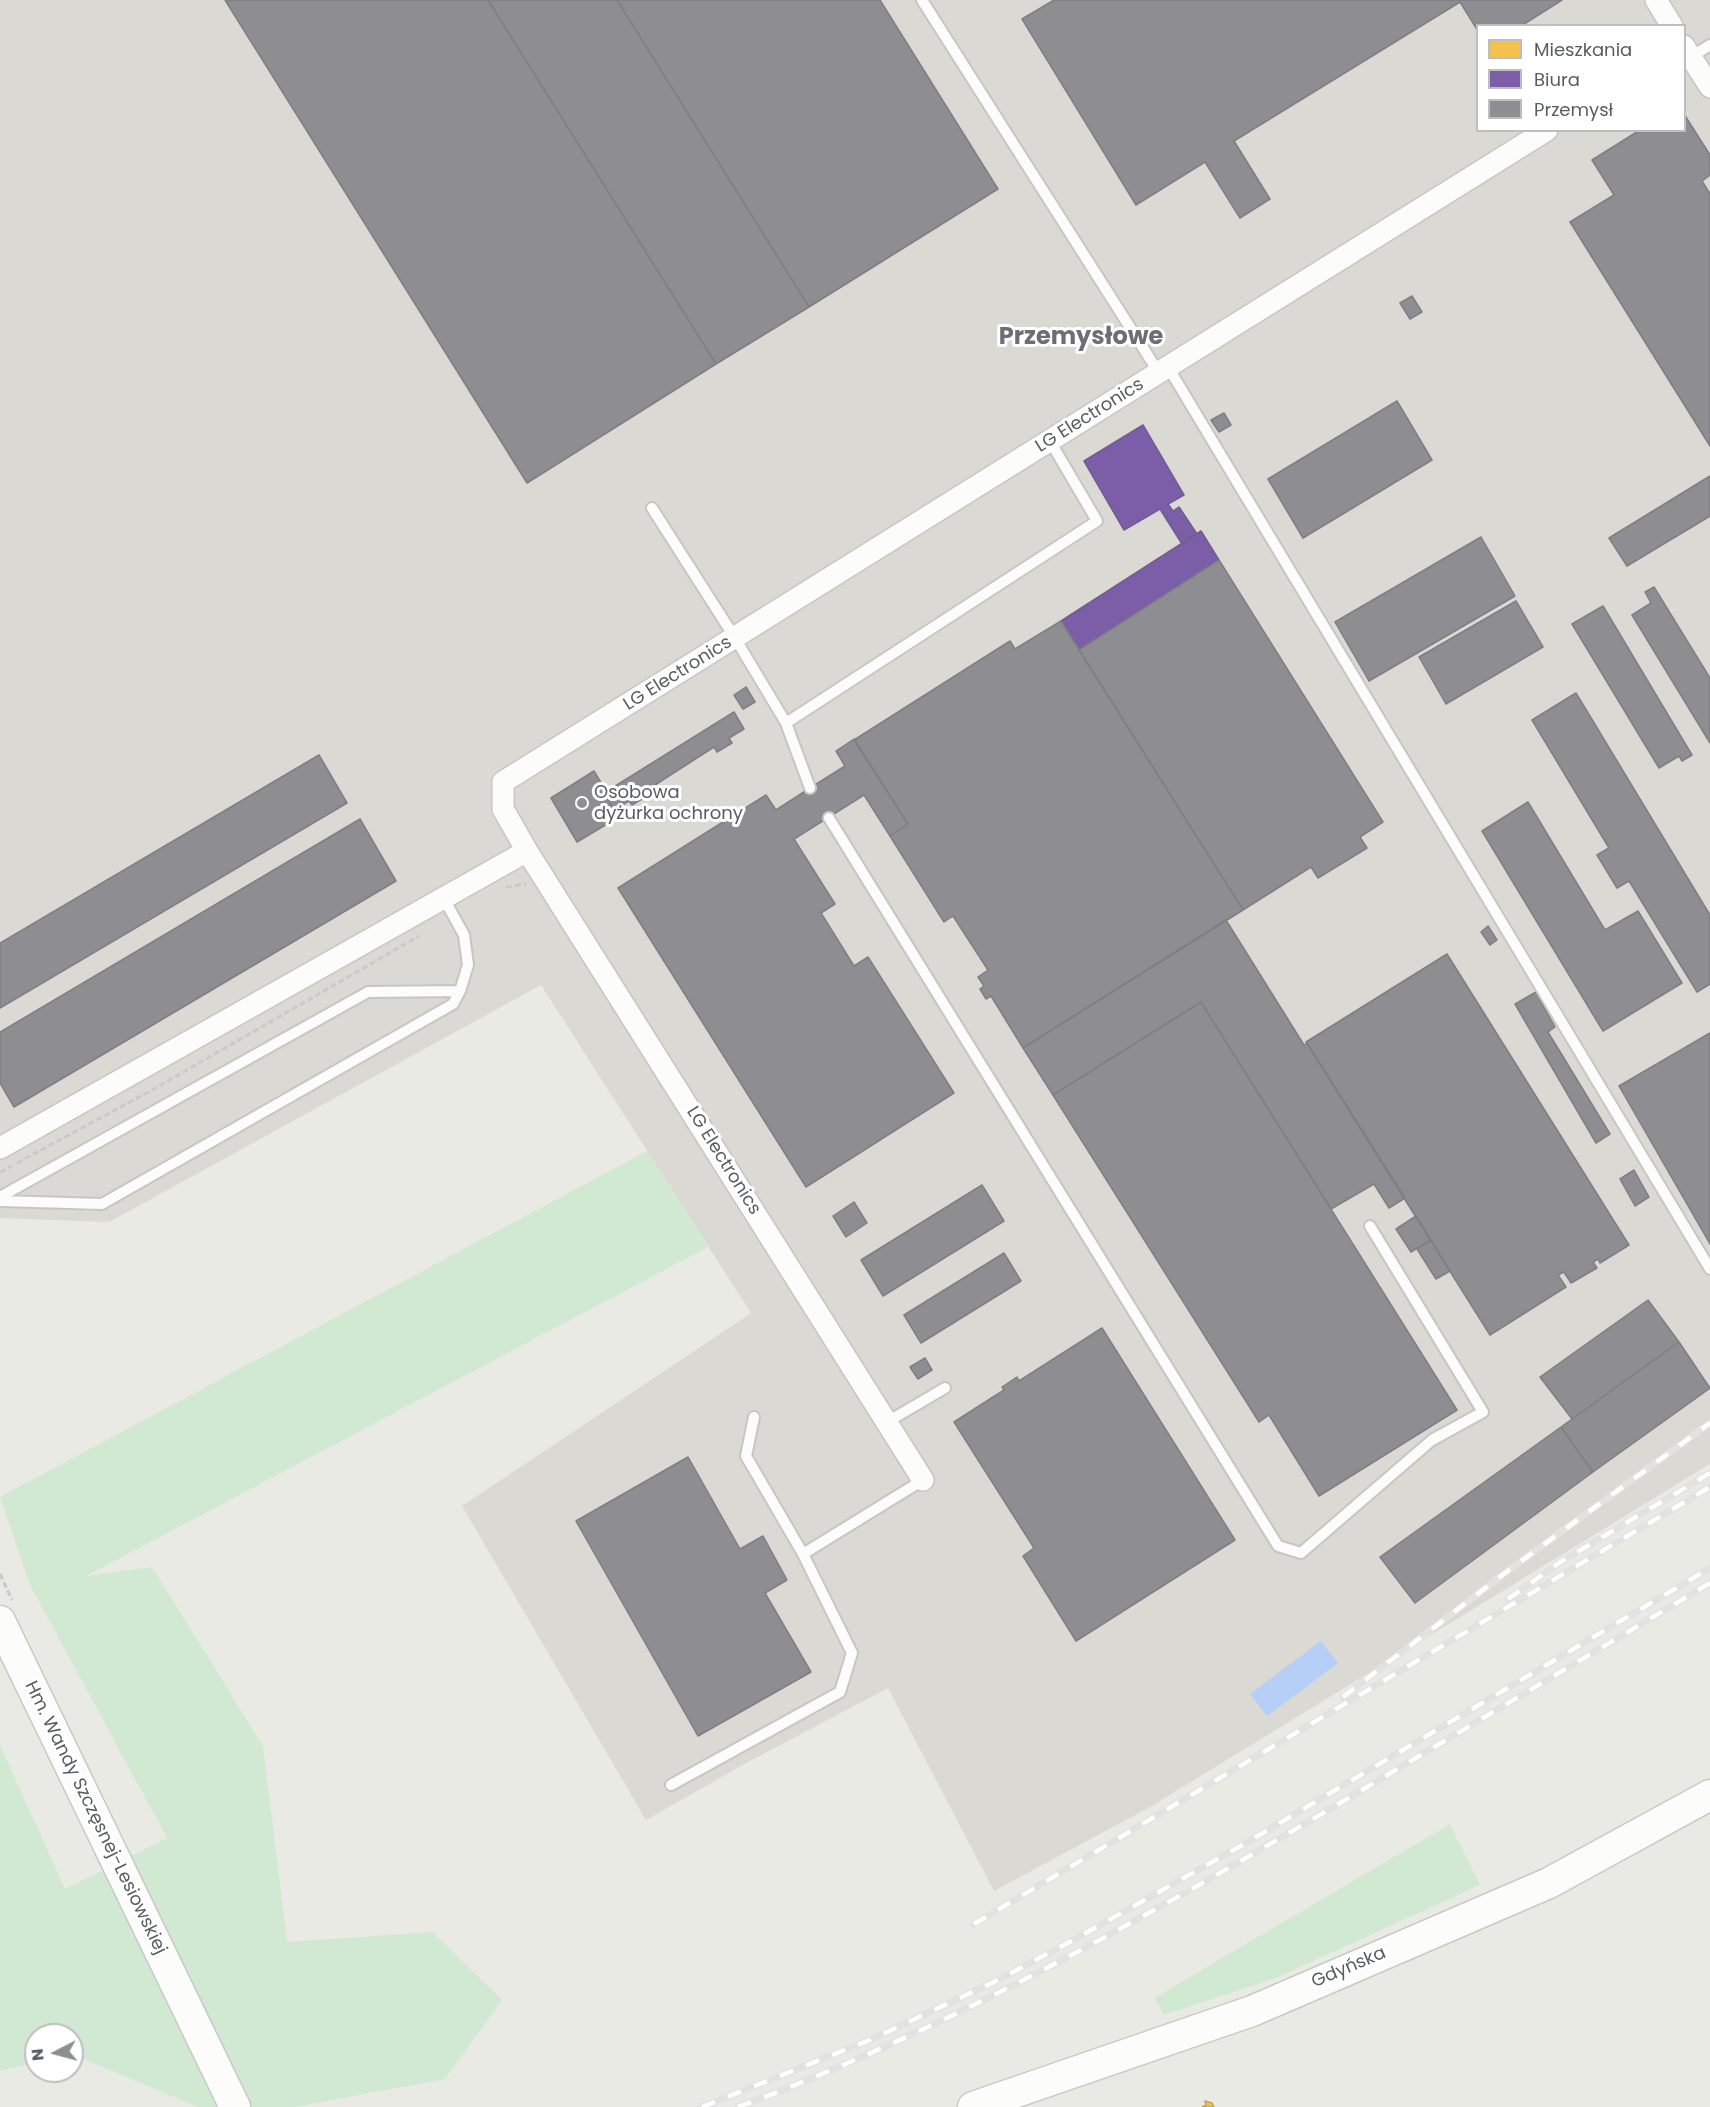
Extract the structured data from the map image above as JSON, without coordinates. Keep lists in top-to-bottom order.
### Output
{
  "streets": {
    "main road": ["Hm. Wandy Szczęsnej-Lesiowskiej", "Gdyńska"],
    "street": ["LG Electronics"]
  },
  "districts": ["Przemysłowe"],
  "places": ["Osobowa dyżurka ochrony"],
  "legend": ["Mieszkania", "Biura", "Przemysł"],
  "north": "left"
}
